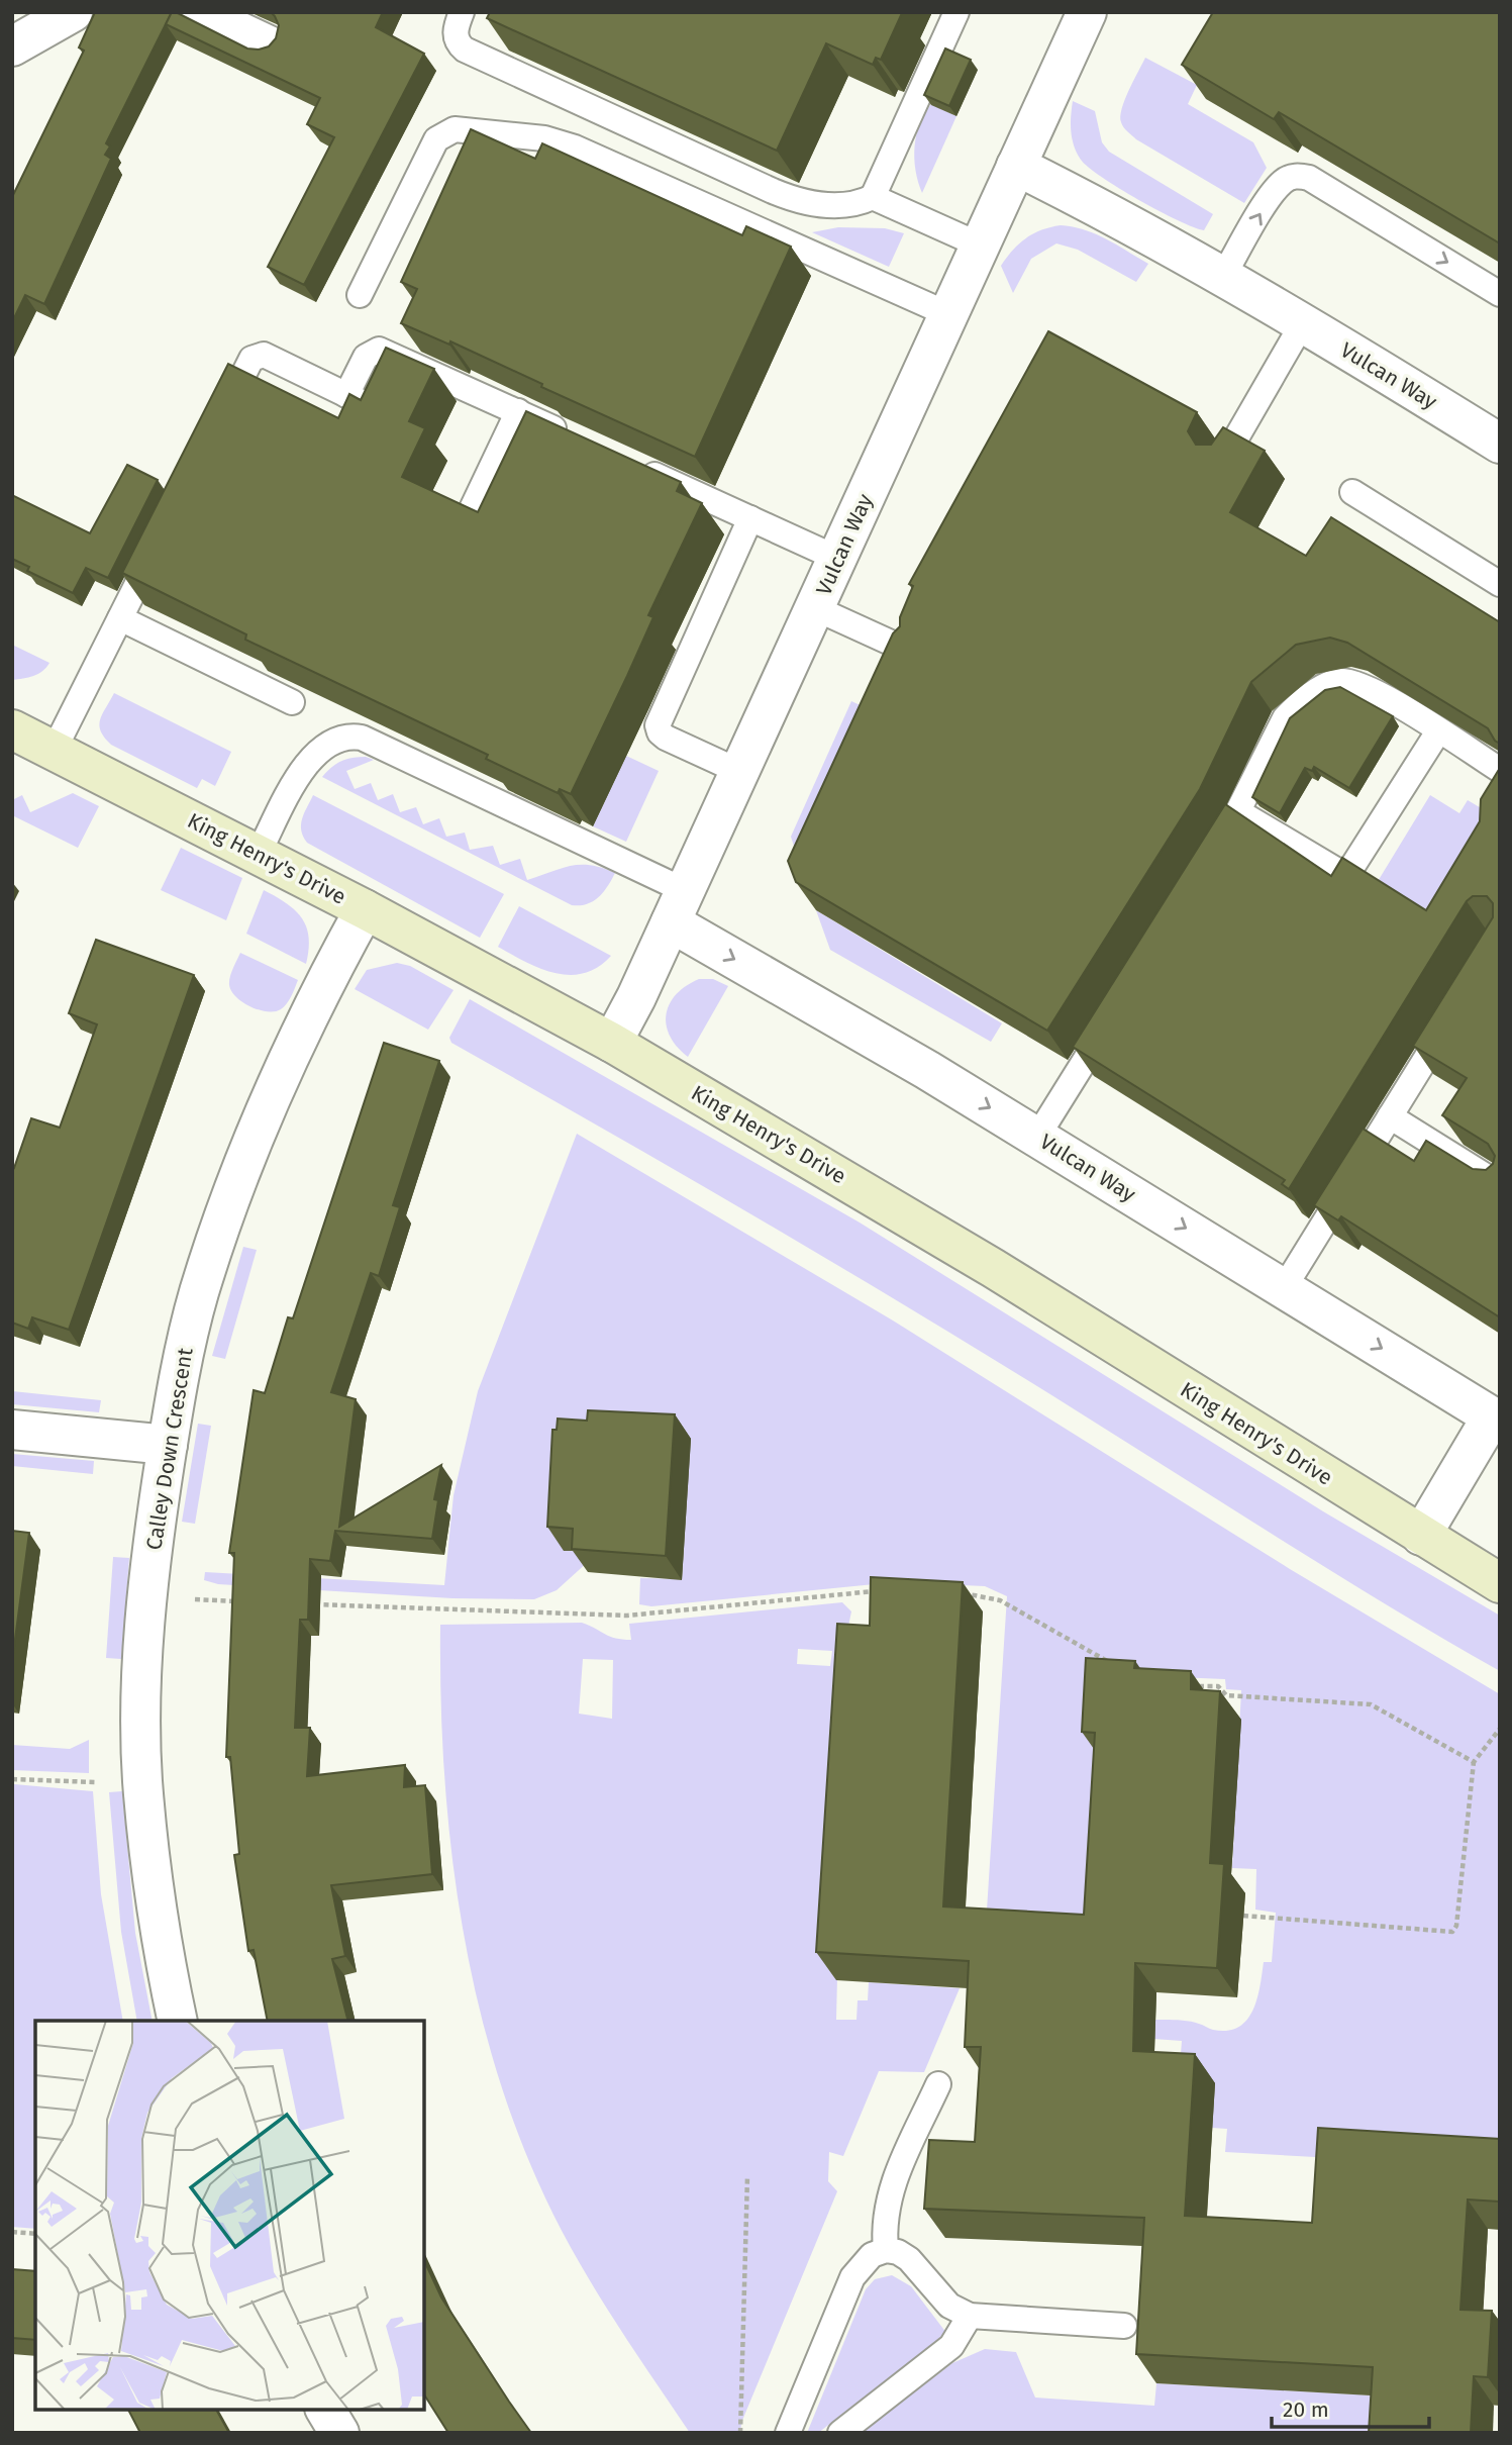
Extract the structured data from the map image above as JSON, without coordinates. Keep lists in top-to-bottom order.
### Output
{
  "streets": {
    "street": ["Vulcan Way", "King Henry's Drive", "Calley Down Crescent"]
  },
  "crossings": [
    ["Vulcan Way", "King Henry's Drive"],
    ["King Henry's Drive", "Calley Down Crescent"]
  ],
  "one_way": ["Vulcan Way"],
  "scale_bar": "20 m"
}
